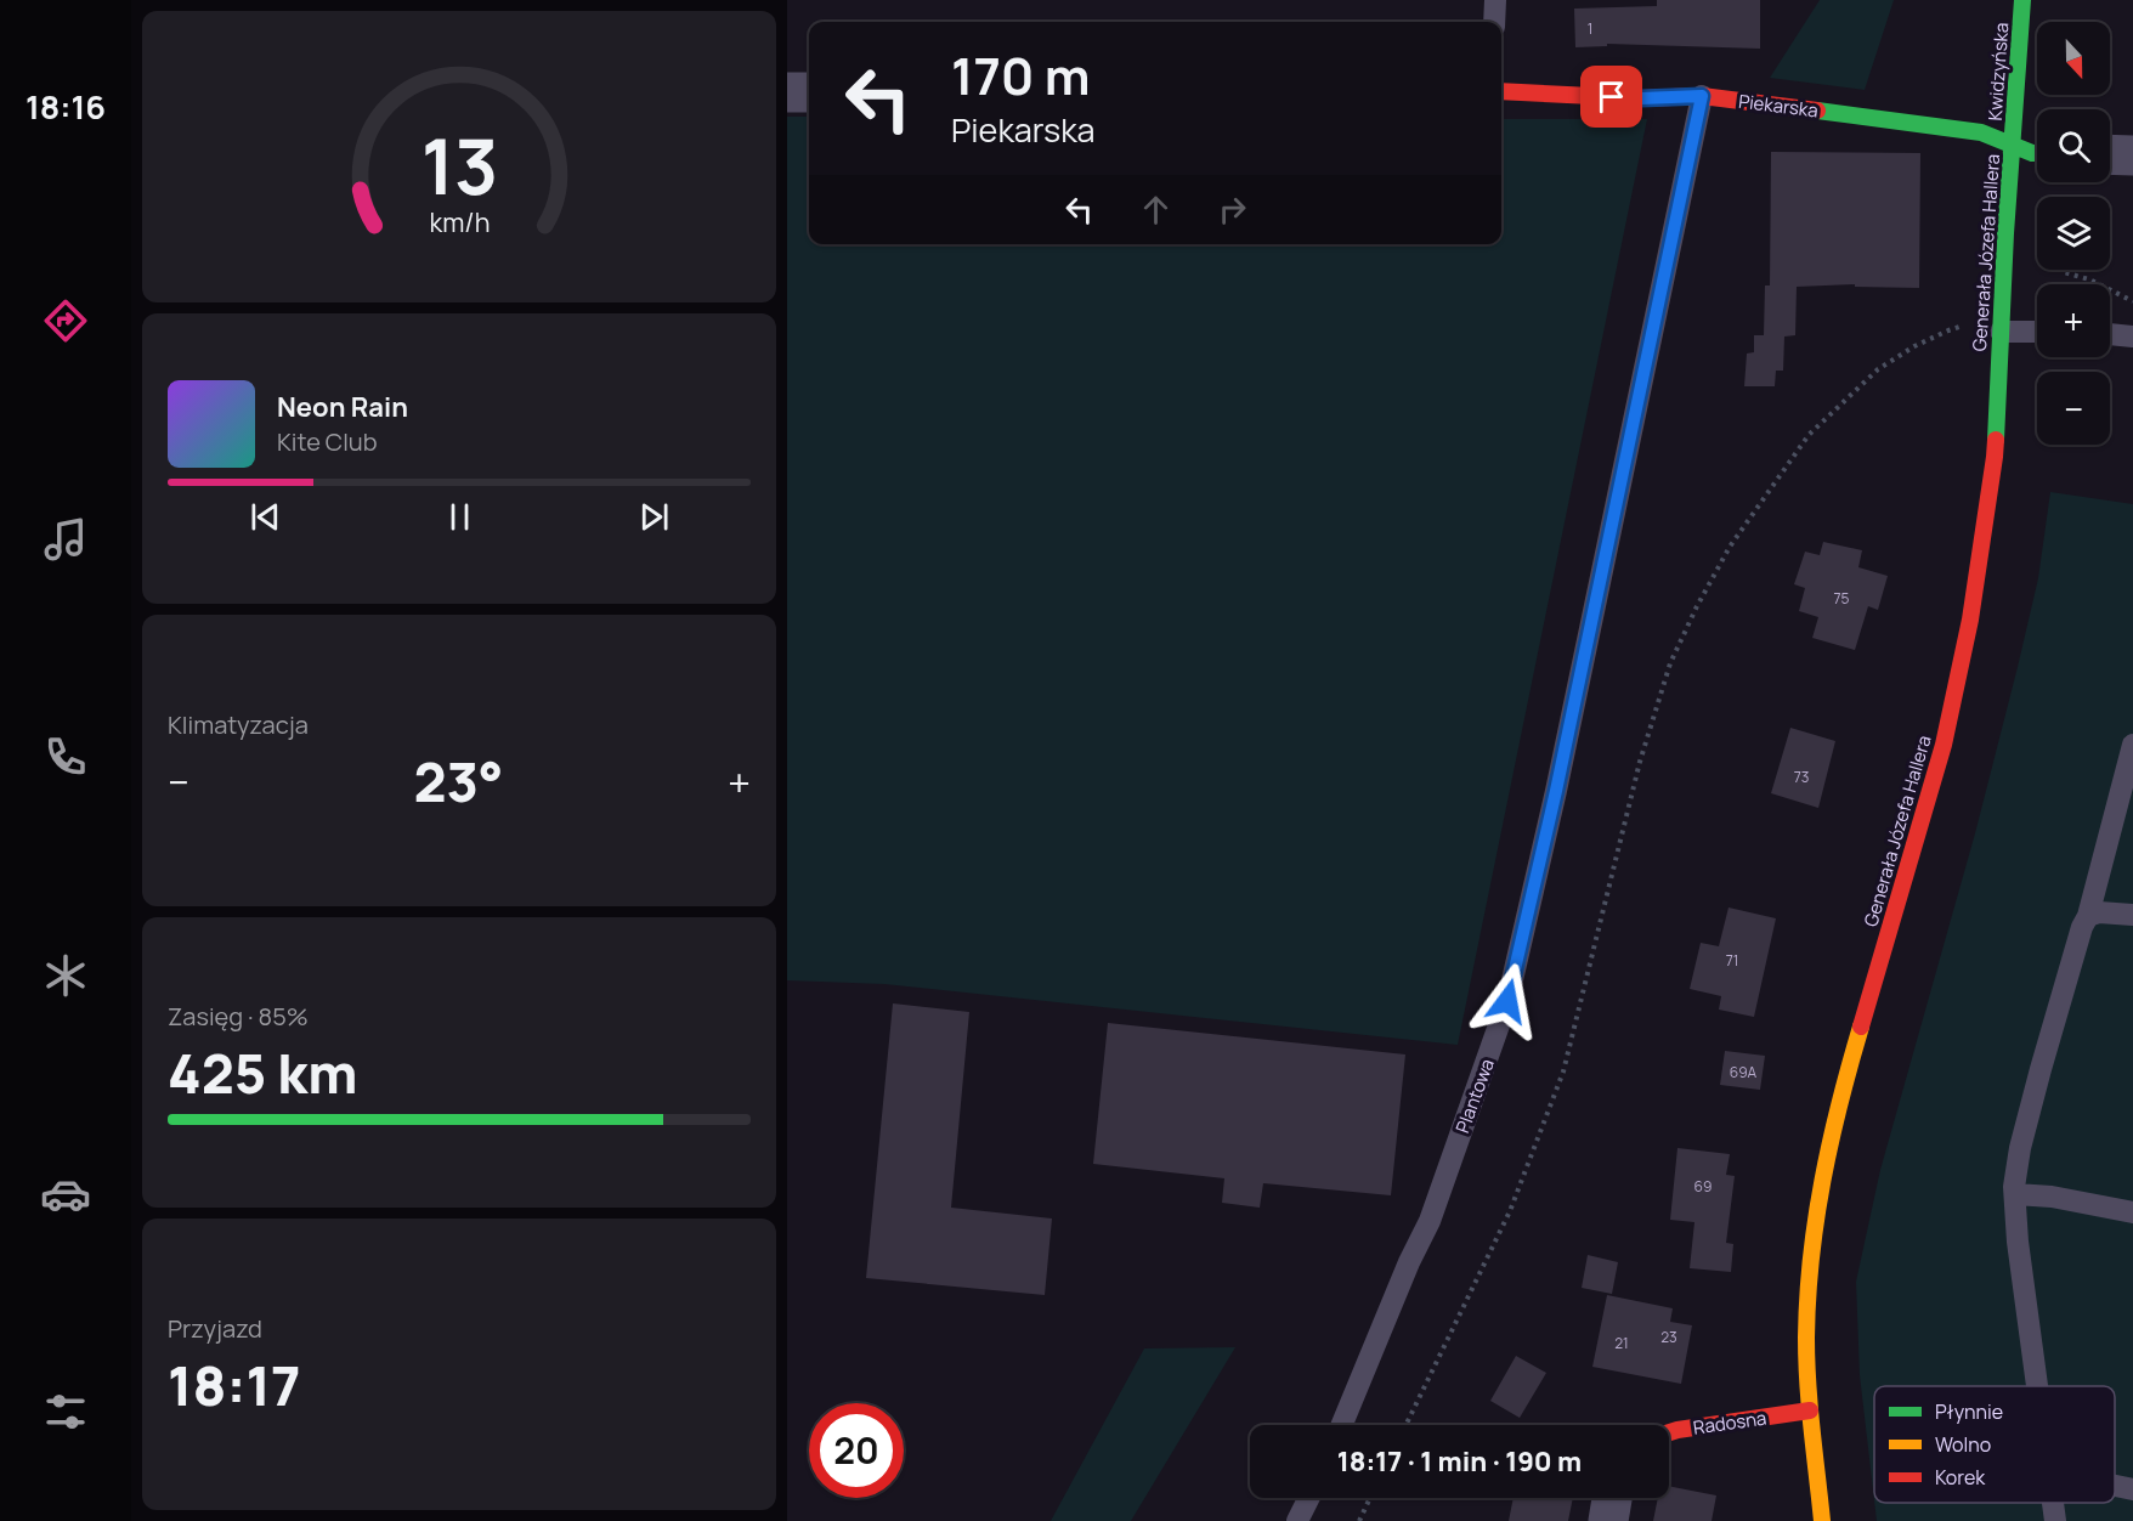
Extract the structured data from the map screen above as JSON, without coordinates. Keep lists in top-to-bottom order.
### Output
{
  "streets": {
    "street": [
      "Kwidzyńska",
      "Piekarska",
      "Generała Józefa Hallera",
      "Radosna"
    ],
    "lane": ["Plantowa"]
  },
  "crossings": [
    ["Kwidzyńska", "Piekarska"],
    ["Kwidzyńska", "Generała Józefa Hallera"],
    ["Piekarska", "Generała Józefa Hallera"],
    ["Piekarska", "Plantowa"],
    ["Generała Józefa Hallera", "Radosna"]
  ],
  "house_numbers": [
    "1",
    "75",
    "73",
    "71",
    "69A",
    "69",
    "23",
    "21"
  ],
  "legend": ["Płynnie", "Wolno", "Korek"],
  "north": "bottom",
  "page": {
    "tabs": "18:16",
    "map_buttons": ["+", "−"],
    "turn": ["170 m", "Piekarska"],
    "song": ["Neon Rain", "Kite Club"],
    "tile": [
      "Klimatyzacja",
      ["Zasięg · 85%", "425 km"],
      ["Przyjazd", "18:17"]
    ],
    "heat": ["−", "23°", "+"],
    "limit": "20",
    "trip": "18:17 · 1 min · 190 m",
    "gauge": ["13", "km/h"]
  }
}
